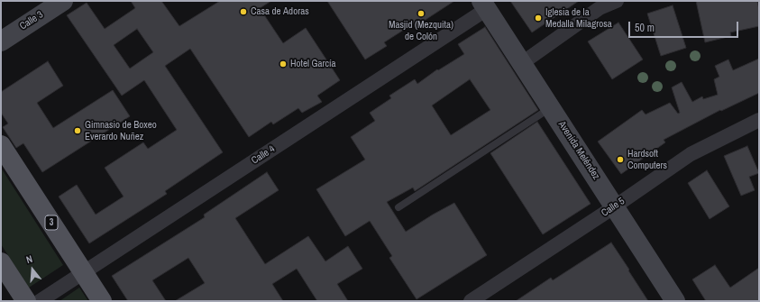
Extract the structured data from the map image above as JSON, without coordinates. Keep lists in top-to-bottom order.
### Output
{
  "streets": {
    "main road": ["3"],
    "street": [
      "Calle 3",
      "Avenida Meléndez",
      "Calle 4",
      "Calle 5"
    ]
  },
  "crossings": [
    ["Avenida Meléndez", "Calle 4"],
    ["Avenida Meléndez", "Calle 5"],
    ["Calle 4", "3"]
  ],
  "places": [
    "Casa de Adoras",
    "Masjid (Mezquita) de Colón",
    "Iglesia de la Medalla Milagrosa",
    "Hotel García",
    "Gimnasio de Boxeo Everardo Nuñez",
    "Hardsoft Computers"
  ],
  "scale_bar": "50 m",
  "north": "top"
}
